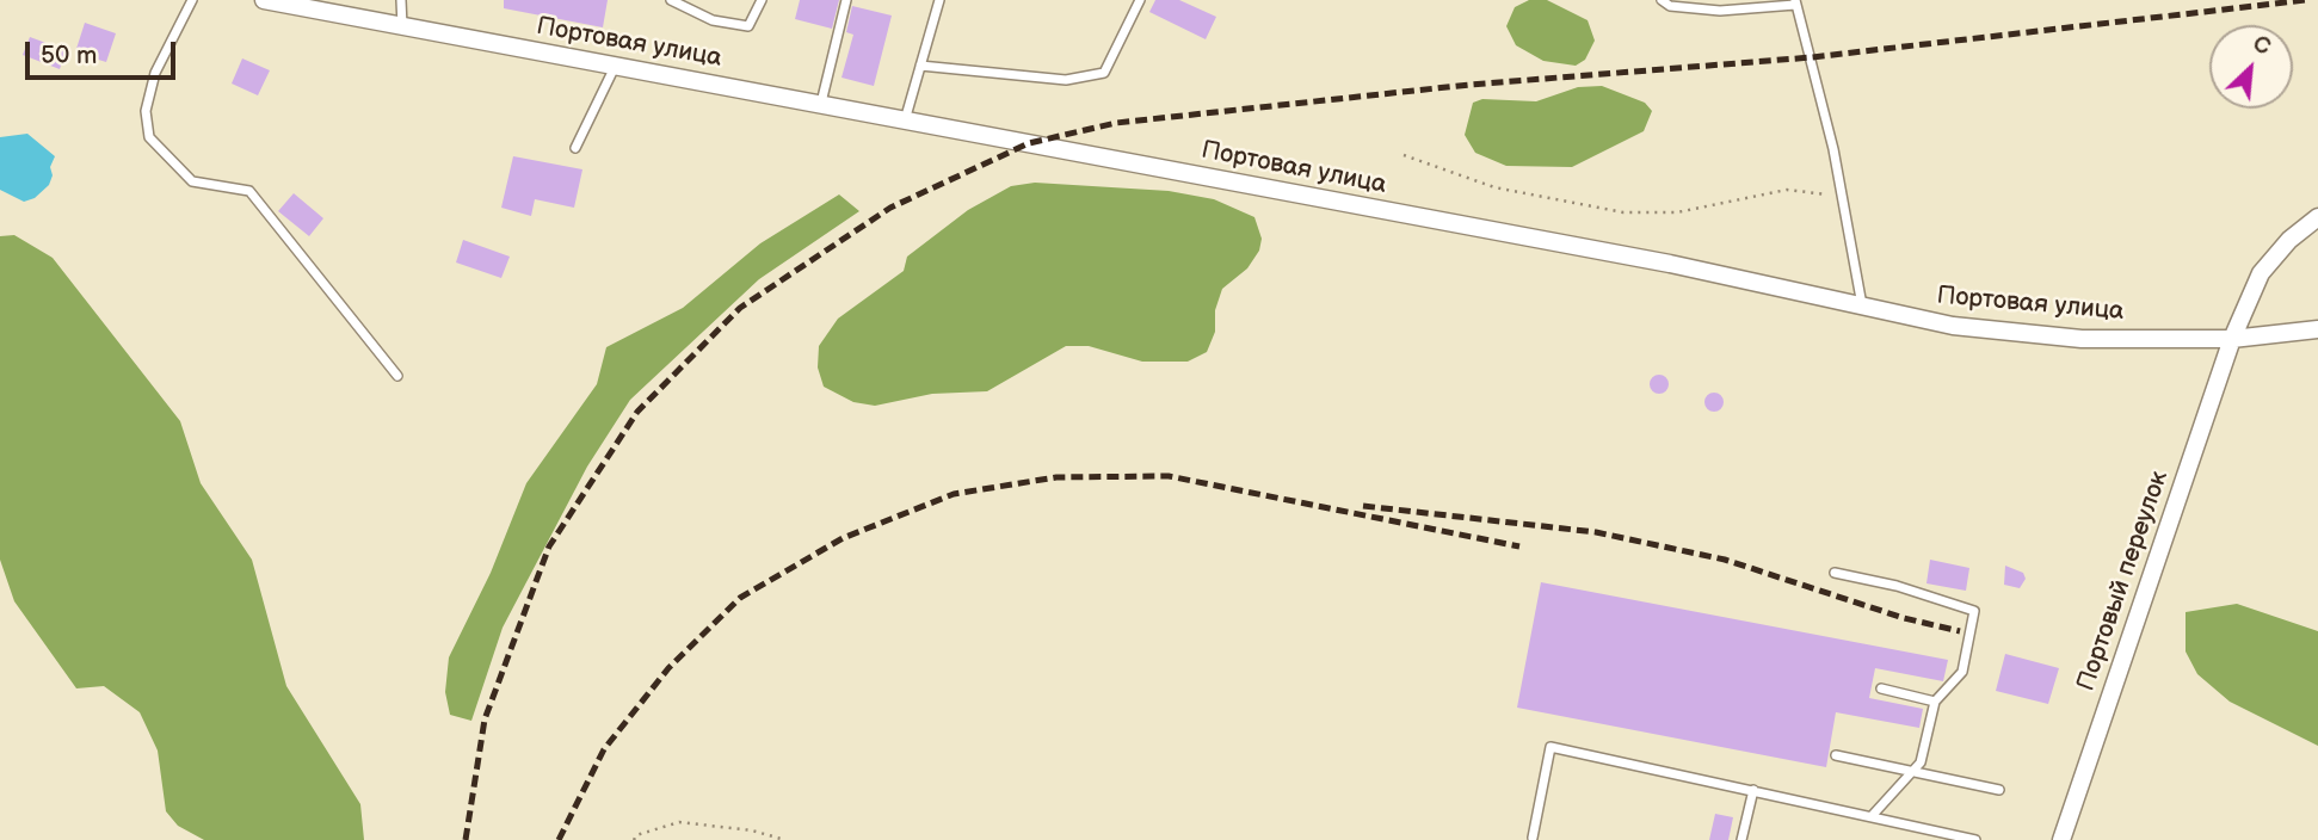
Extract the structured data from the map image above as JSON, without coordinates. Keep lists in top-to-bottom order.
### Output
{
  "streets": {
    "street": ["Портовая улица", "Портовый переулок"]
  },
  "crossings": [
    ["Портовая улица", "Портовый переулок"]
  ],
  "scale_bar": "50 m",
  "north": "top right"
}
